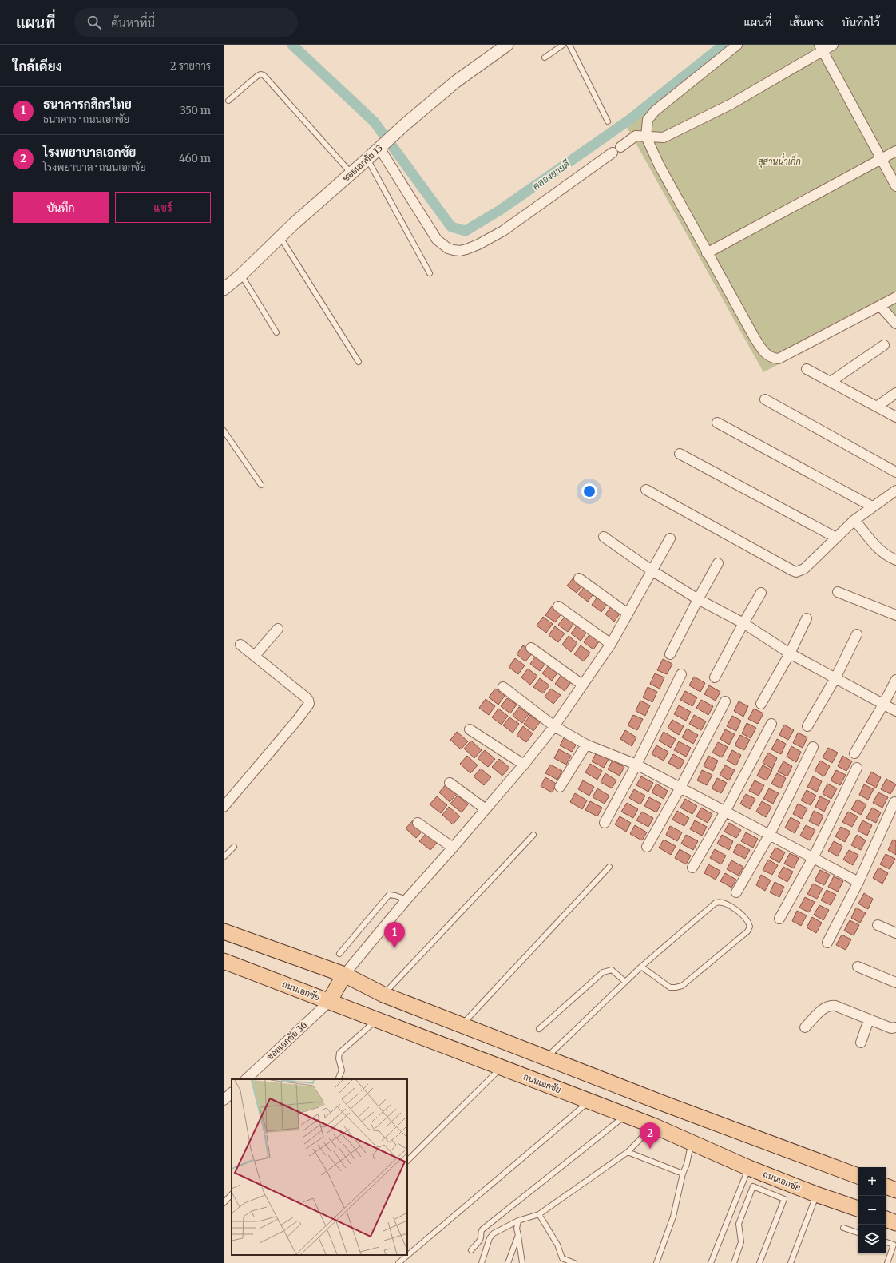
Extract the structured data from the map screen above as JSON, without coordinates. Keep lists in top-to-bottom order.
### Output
{
  "streets": {
    "main road": ["ถนนเอกชัย"],
    "street": ["ซอยเอกชัย 13", "ซอยเอกชัย 36"]
  },
  "crossings": [
    ["ถนนเอกชัย", "ซอยเอกชัย 36"]
  ],
  "water": ["คลองยายดี"],
  "parks": ["สุสานน่ำเก็ก"],
  "page": {
    "header": "แผนที่",
    "search": "ค้นหาที่นี่",
    "nav": ["แผนที่", "เส้นทาง", "บันทึกไว้"],
    "heading": ["ใกล้เคียง", "2 รายการ"],
    "list": [
      {
        "mark": "1",
        "name": "ธนาคารกสิกรไทย",
        "note": "ธนาคาร · ถนนเอกชัย",
        "value": "350 m"
      },
      {
        "mark": "2",
        "name": "โรงพยาบาลเอกชัย",
        "note": "โรงพยาบาล · ถนนเอกชัย",
        "value": "460 m"
      }
    ],
    "buttons": ["บันทึก", "แชร์"],
    "pins": ["1", "2"],
    "map_buttons": ["+", "−"]
  }
}
